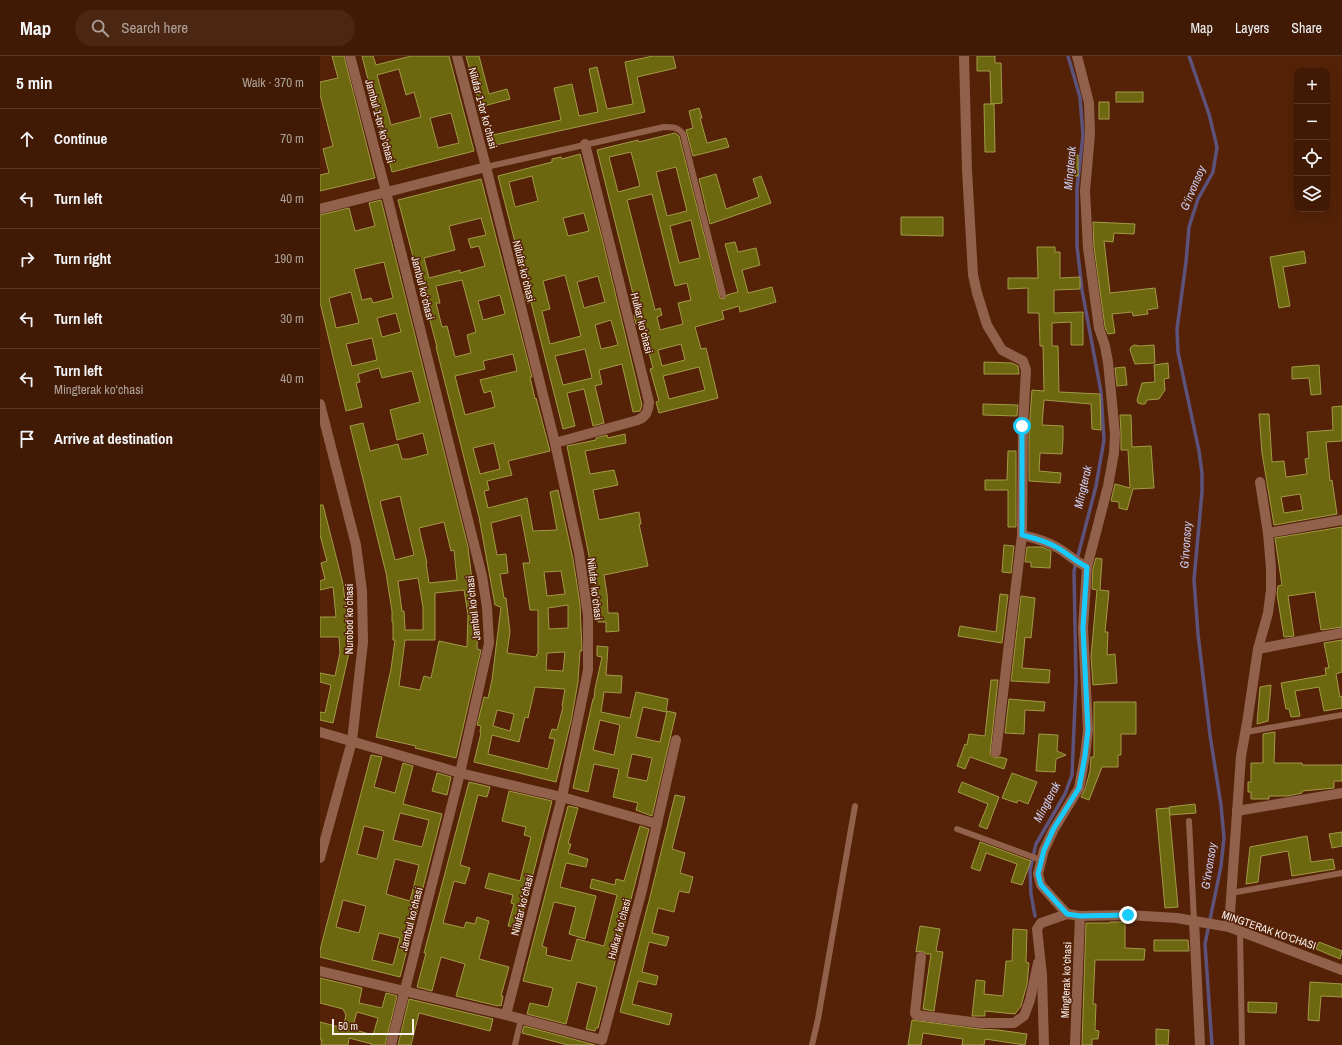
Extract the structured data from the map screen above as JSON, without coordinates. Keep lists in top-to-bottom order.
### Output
{
  "streets": {
    "street": [
      "Nilufar 1-tor koʻchasi",
      "Jambul 1-tor koʻchasi",
      "Nilufar koʻchasi",
      "Jambul koʻchasi",
      "Hulkar koʻchasi",
      "Nurobod koʻchasi",
      "MINGTERAK KO‘CHASI",
      "Mingterak koʻchasi"
    ]
  },
  "crossings": [
    ["Nilufar 1-tor koʻchasi", "Nilufar koʻchasi"],
    ["Jambul 1-tor koʻchasi", "Jambul koʻchasi"],
    ["Nilufar koʻchasi", "Hulkar koʻchasi"],
    ["Jambul koʻchasi", "Hulkar koʻchasi"],
    ["MINGTERAK KO‘CHASI", "Mingterak koʻchasi"]
  ],
  "water": ["Mingterak", "G‘irvonsoy"],
  "scale_bar": "50 m",
  "page": {
    "header": "Map",
    "search": "Search here",
    "nav": ["Map", "Layers", "Share"],
    "heading": ["5 min", "Walk · 370 m"],
    "map_buttons": ["+", "−"],
    "list": [
      ["Continue", "70 m"],
      ["Turn left", "40 m"],
      ["Turn right", "190 m"],
      ["Turn left", "30 m"],
      ["Turn left", "Mingterak ko‘chasi", "40 m"],
      "Arrive at destination"
    ],
    "scale": "50 m"
  }
}
